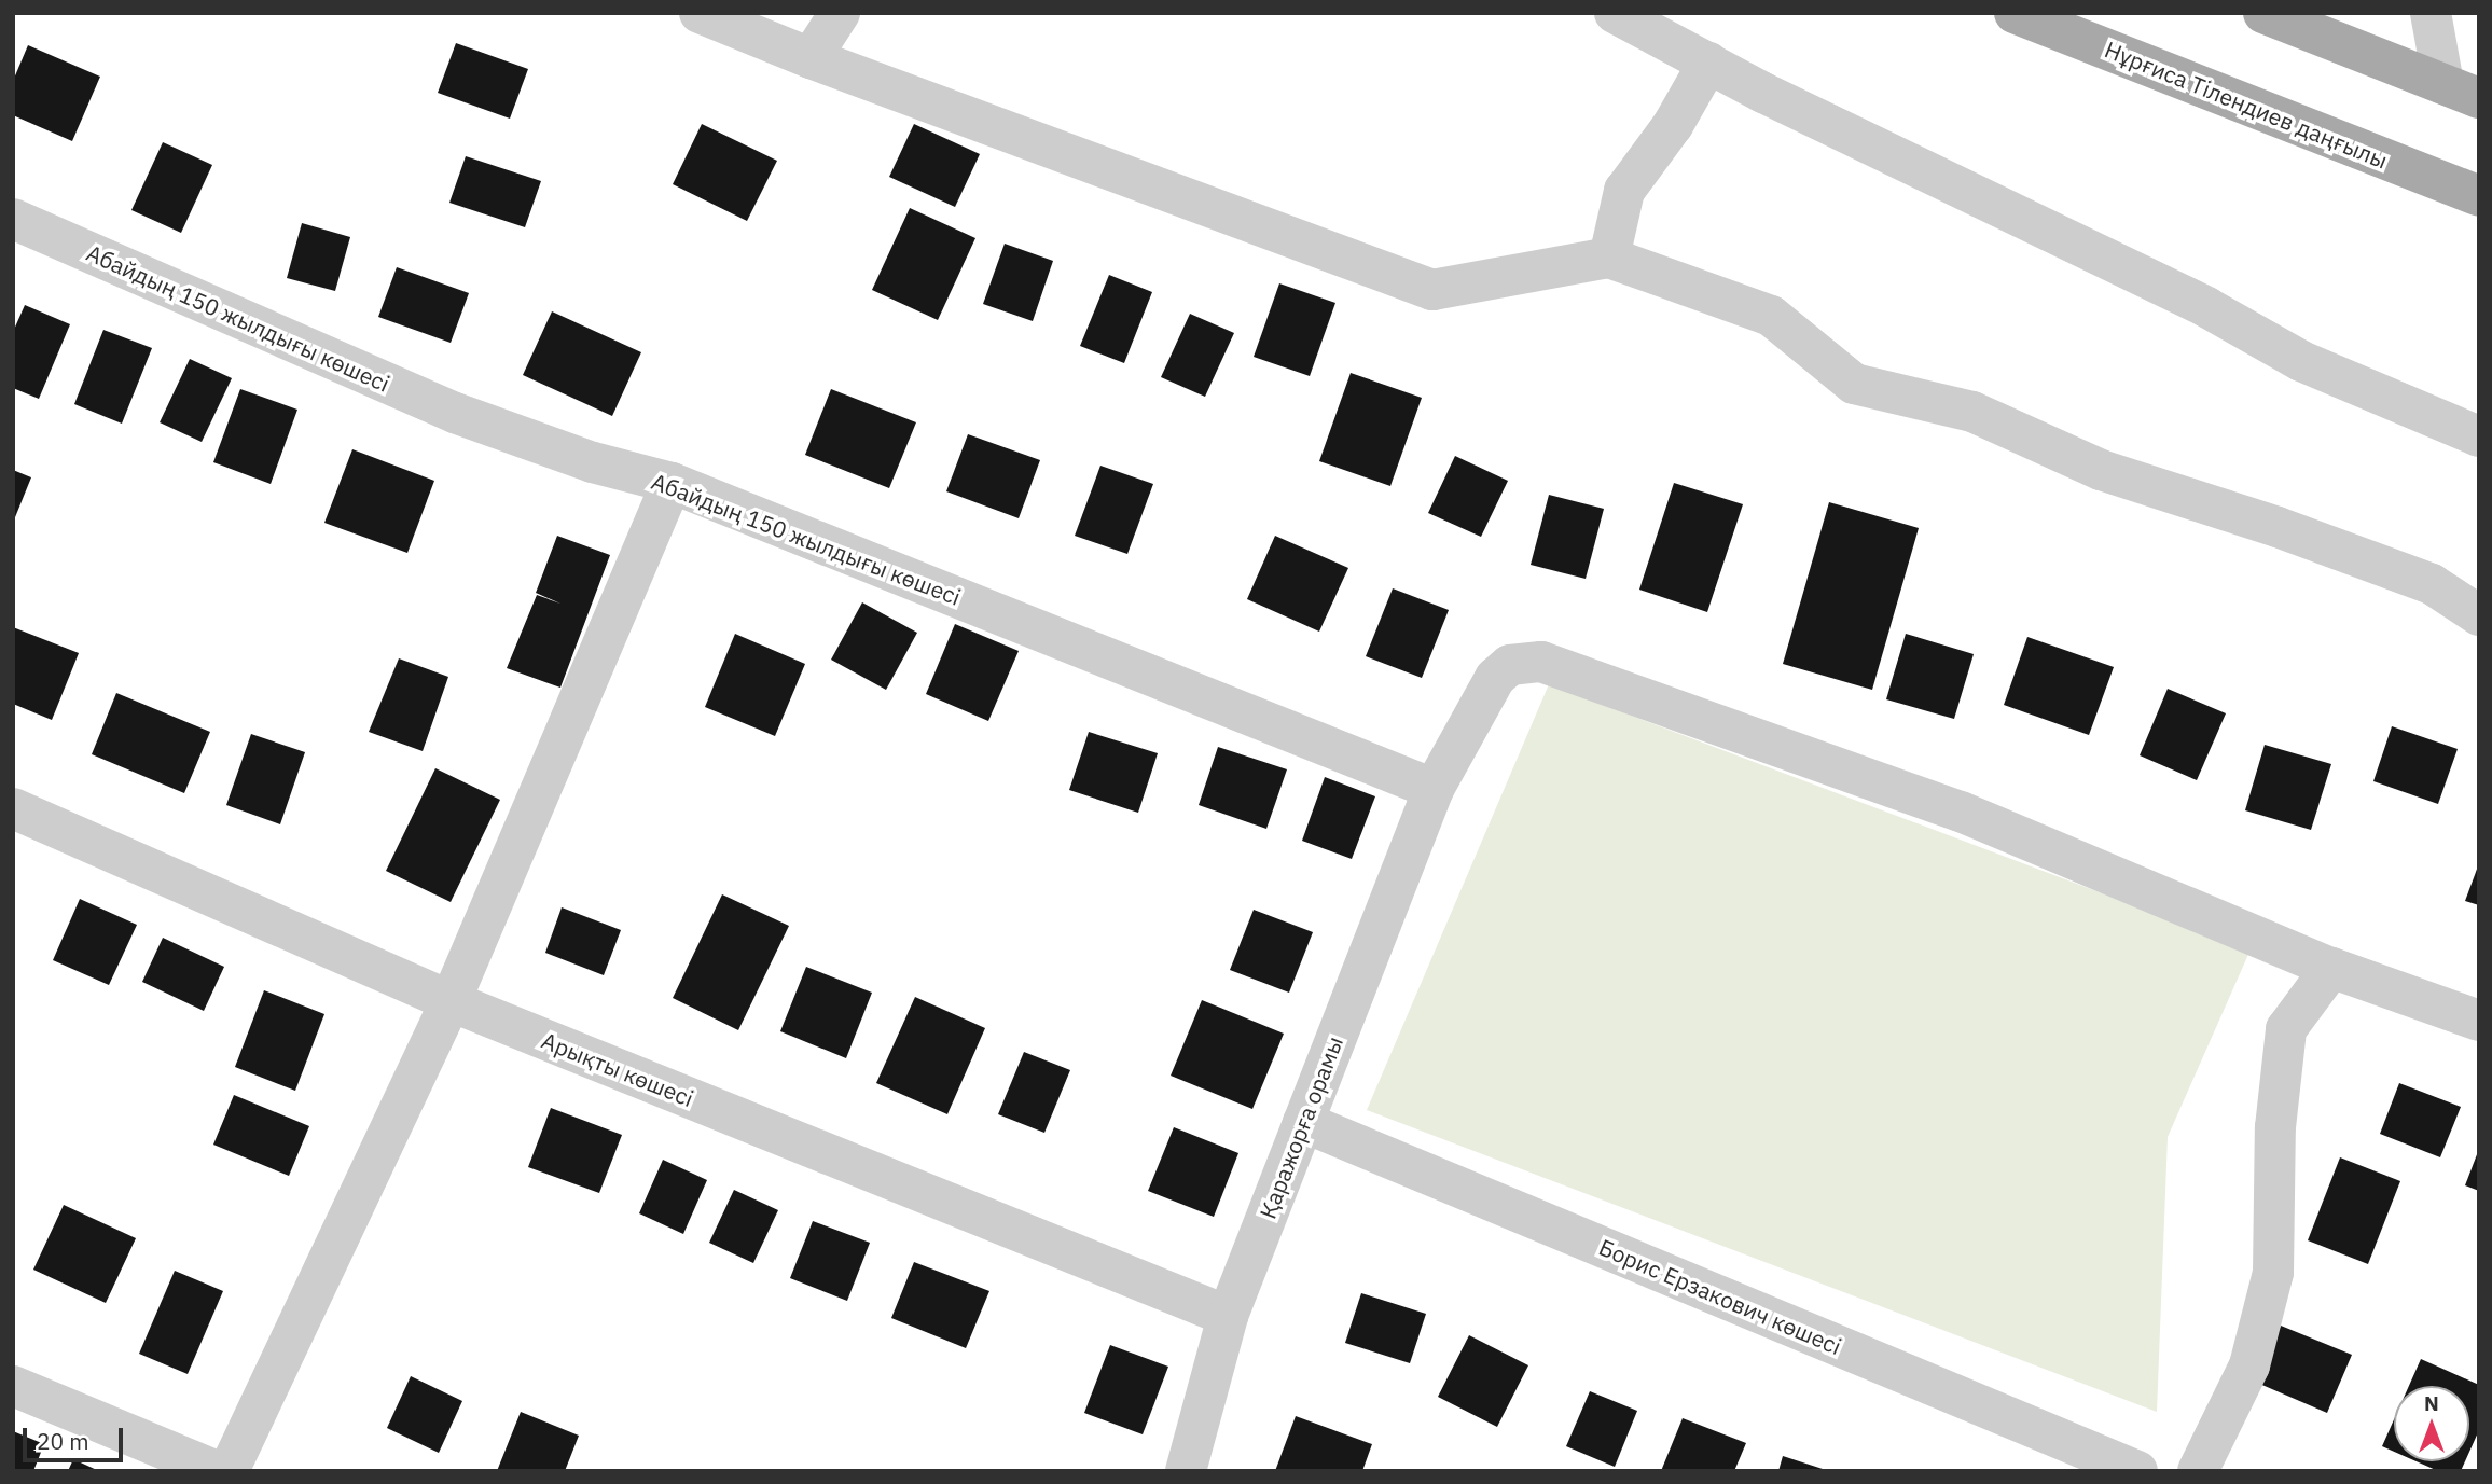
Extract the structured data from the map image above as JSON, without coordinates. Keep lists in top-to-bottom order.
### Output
{
  "streets": {
    "main road": ["Нұрғиса Тілендиев даңғылы"],
    "street": [
      "Абайдың 150 жылдығы көшесі",
      "Арықты көшесі",
      "Қаражорға орамы",
      "Борис Ерзакович көшесі"
    ]
  },
  "crossings": [
    ["Абайдың 150 жылдығы көшесі", "Қаражорға орамы"],
    ["Арықты көшесі", "Қаражорға орамы"],
    ["Қаражорға орамы", "Борис Ерзакович көшесі"]
  ],
  "scale_bar": "20 m",
  "north": "top"
}
